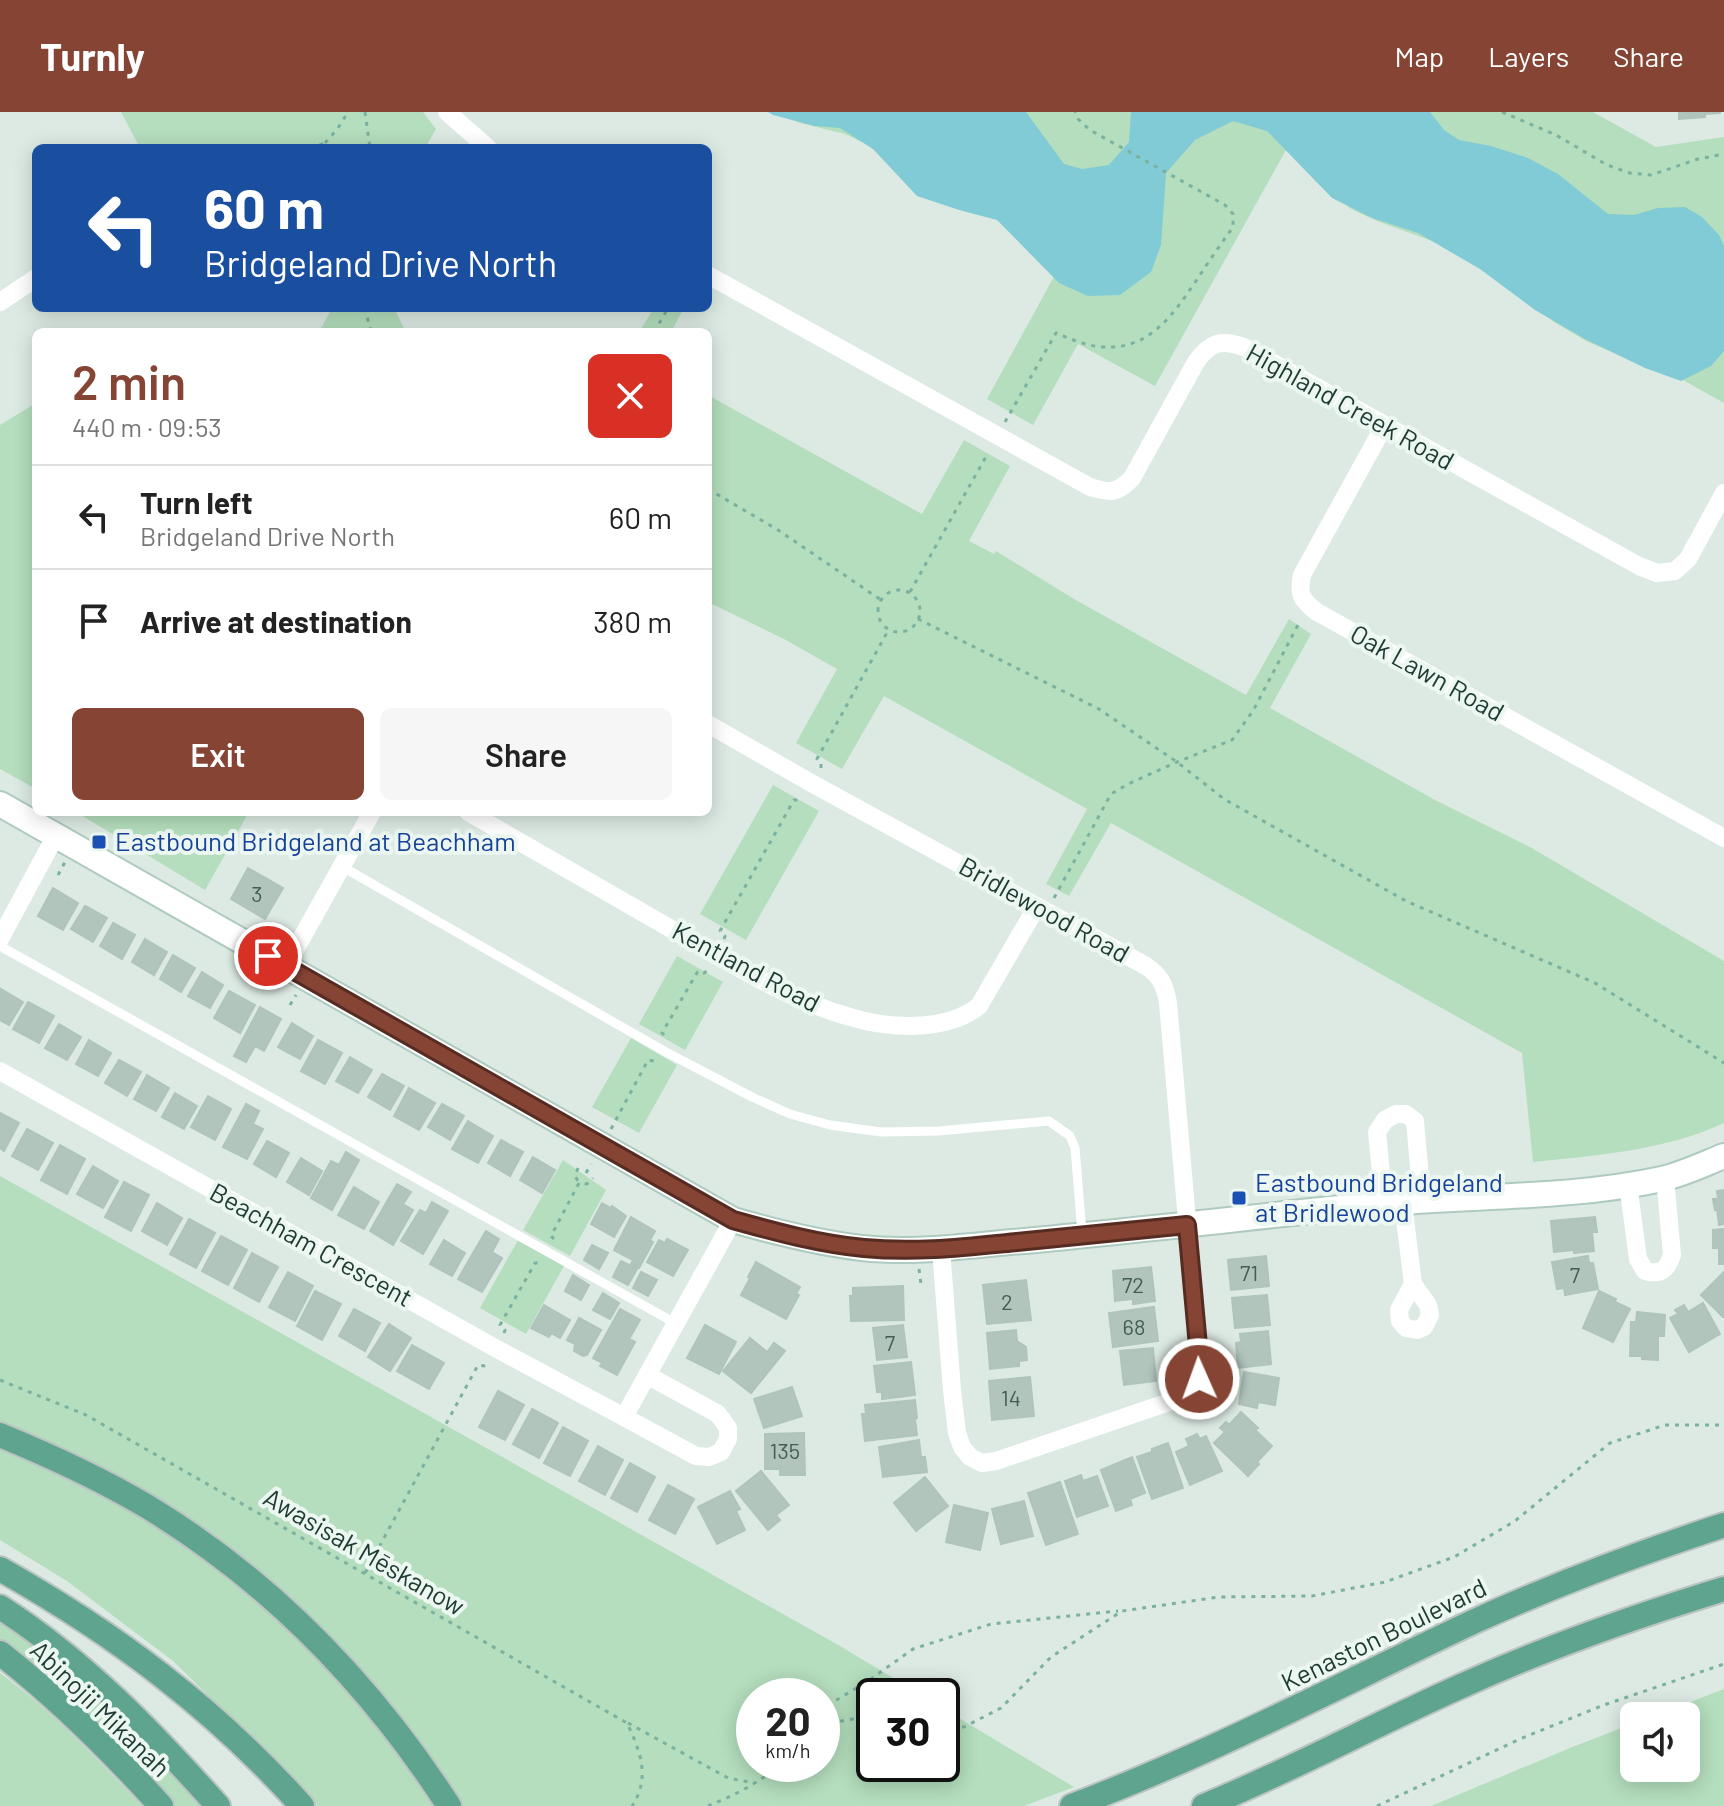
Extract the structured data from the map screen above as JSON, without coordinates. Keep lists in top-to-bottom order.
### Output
{
  "streets": {
    "main road": ["Kenaston Boulevard", "Abinojii Mikanah"],
    "street": [
      "Highland Creek Road",
      "Oak Lawn Road",
      "Bridlewood Road",
      "Kentland Road",
      "Beachham Crescent"
    ],
    "path": ["Awasisak Mēskanow"]
  },
  "crossings": [
    ["Highland Creek Road", "Oak Lawn Road"],
    ["Bridlewood Road", "Kentland Road"]
  ],
  "places": {
    "transit": ["Eastbound Bridgeland at Beachham", "Eastbound Bridgeland at Bridlewood"]
  },
  "house_numbers": [
    "3",
    "71",
    "7",
    "72",
    "2",
    "68",
    "7",
    "14",
    "135"
  ],
  "page": {
    "header": "Turnly",
    "nav": ["Map", "Layers", "Share"],
    "turn": ["60 m", "Bridgeland Drive North"],
    "heading": ["2 min", "440 m · 09:53"],
    "list": [
      {
        "name": "Turn left",
        "note": "Bridgeland Drive North",
        "value": "60 m"
      },
      {
        "name": "Arrive at destination",
        "value": "380 m"
      }
    ],
    "buttons": ["Exit", "Share"],
    "speed": "20 km/h",
    "limit": "30"
  }
}
